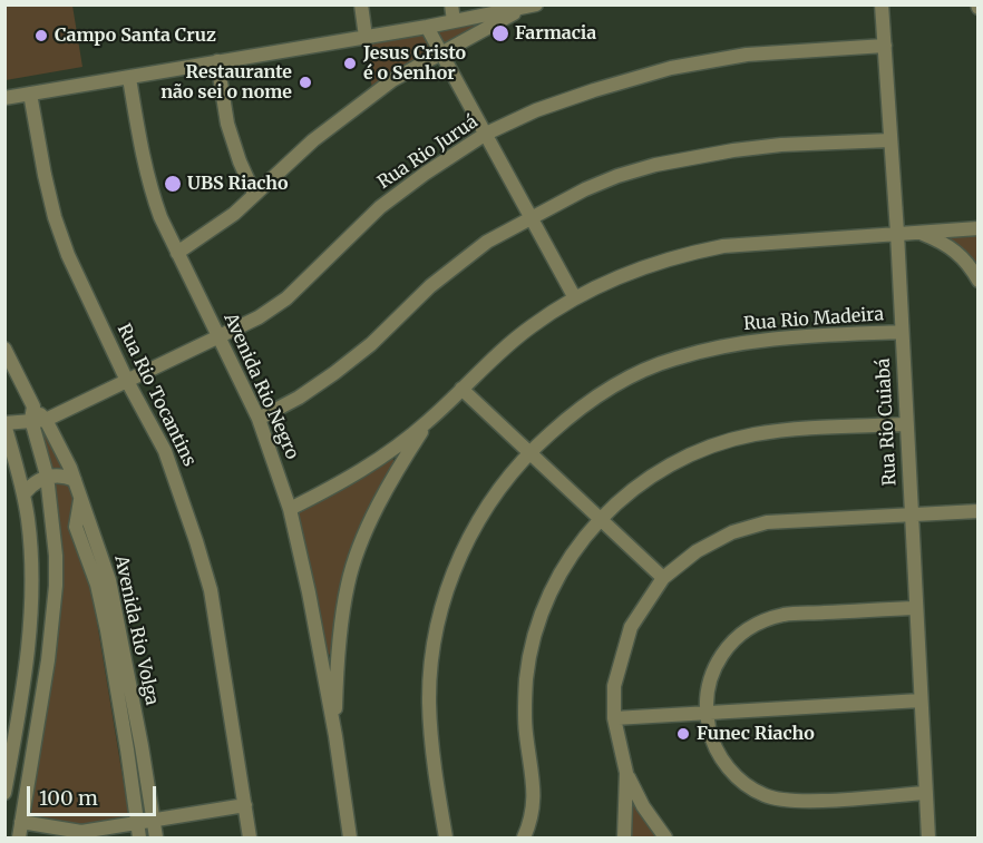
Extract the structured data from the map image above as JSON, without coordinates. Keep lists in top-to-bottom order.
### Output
{
  "streets": {
    "street": [
      "Rua Rio Juruá",
      "Rua Rio Madeira",
      "Avenida Rio Negro",
      "Rua Rio Tocantins",
      "Rua Rio Cuiabá",
      "Avenida Rio Volga"
    ]
  },
  "crossings": [
    ["Rua Rio Juruá", "Avenida Rio Negro"],
    ["Rua Rio Juruá", "Rua Rio Tocantins"],
    ["Rua Rio Juruá", "Rua Rio Cuiabá"],
    ["Rua Rio Madeira", "Rua Rio Cuiabá"]
  ],
  "places": [
    "Farmacia",
    "Campo Santa Cruz",
    "Jesus Cristo é o Senhor",
    "Restaurante não sei o nome",
    "UBS Riacho",
    "Funec Riacho"
  ],
  "scale_bar": "100 m"
}
